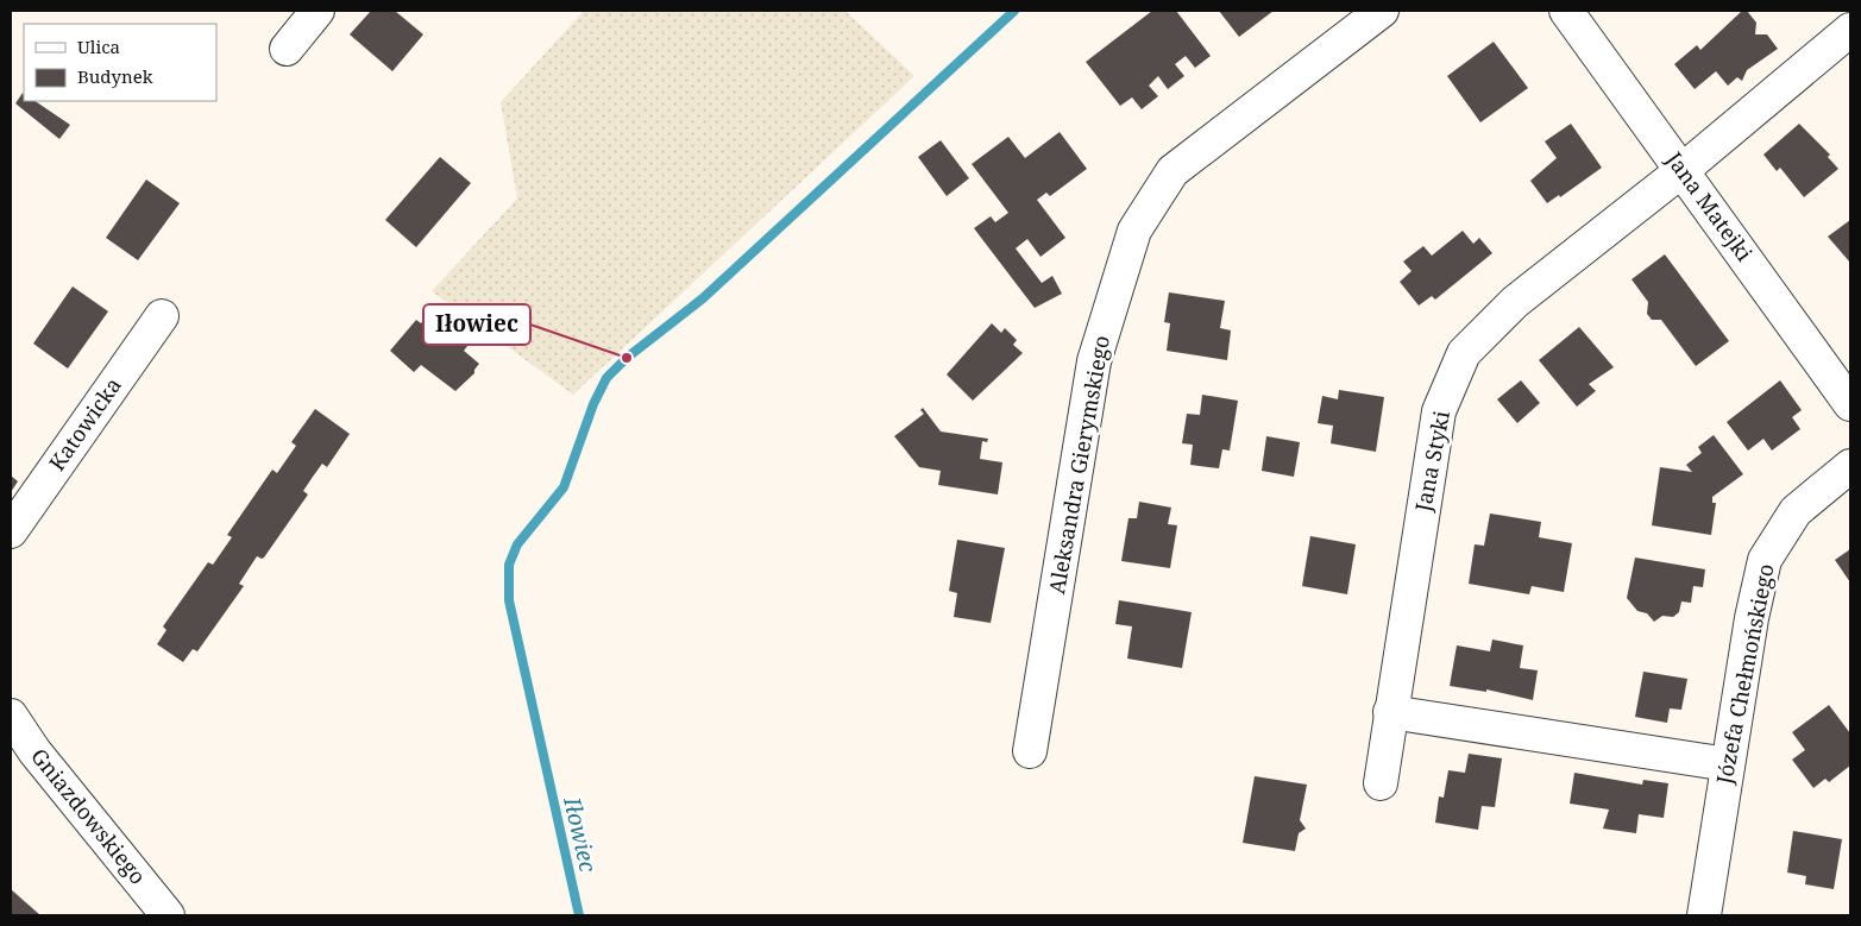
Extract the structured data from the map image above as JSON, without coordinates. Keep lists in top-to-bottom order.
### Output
{
  "streets": {
    "street": [
      "Jana Matejki",
      "Katowicka",
      "Jana Styki",
      "Aleksandra Gierymskiego",
      "Józefa Chełmońskiego",
      "Gniazdowskiego"
    ]
  },
  "crossings": [
    ["Jana Matejki", "Jana Styki"]
  ],
  "water": ["Iłowiec"],
  "places": ["Iłowiec"],
  "legend": ["Ulica", "Budynek"]
}
